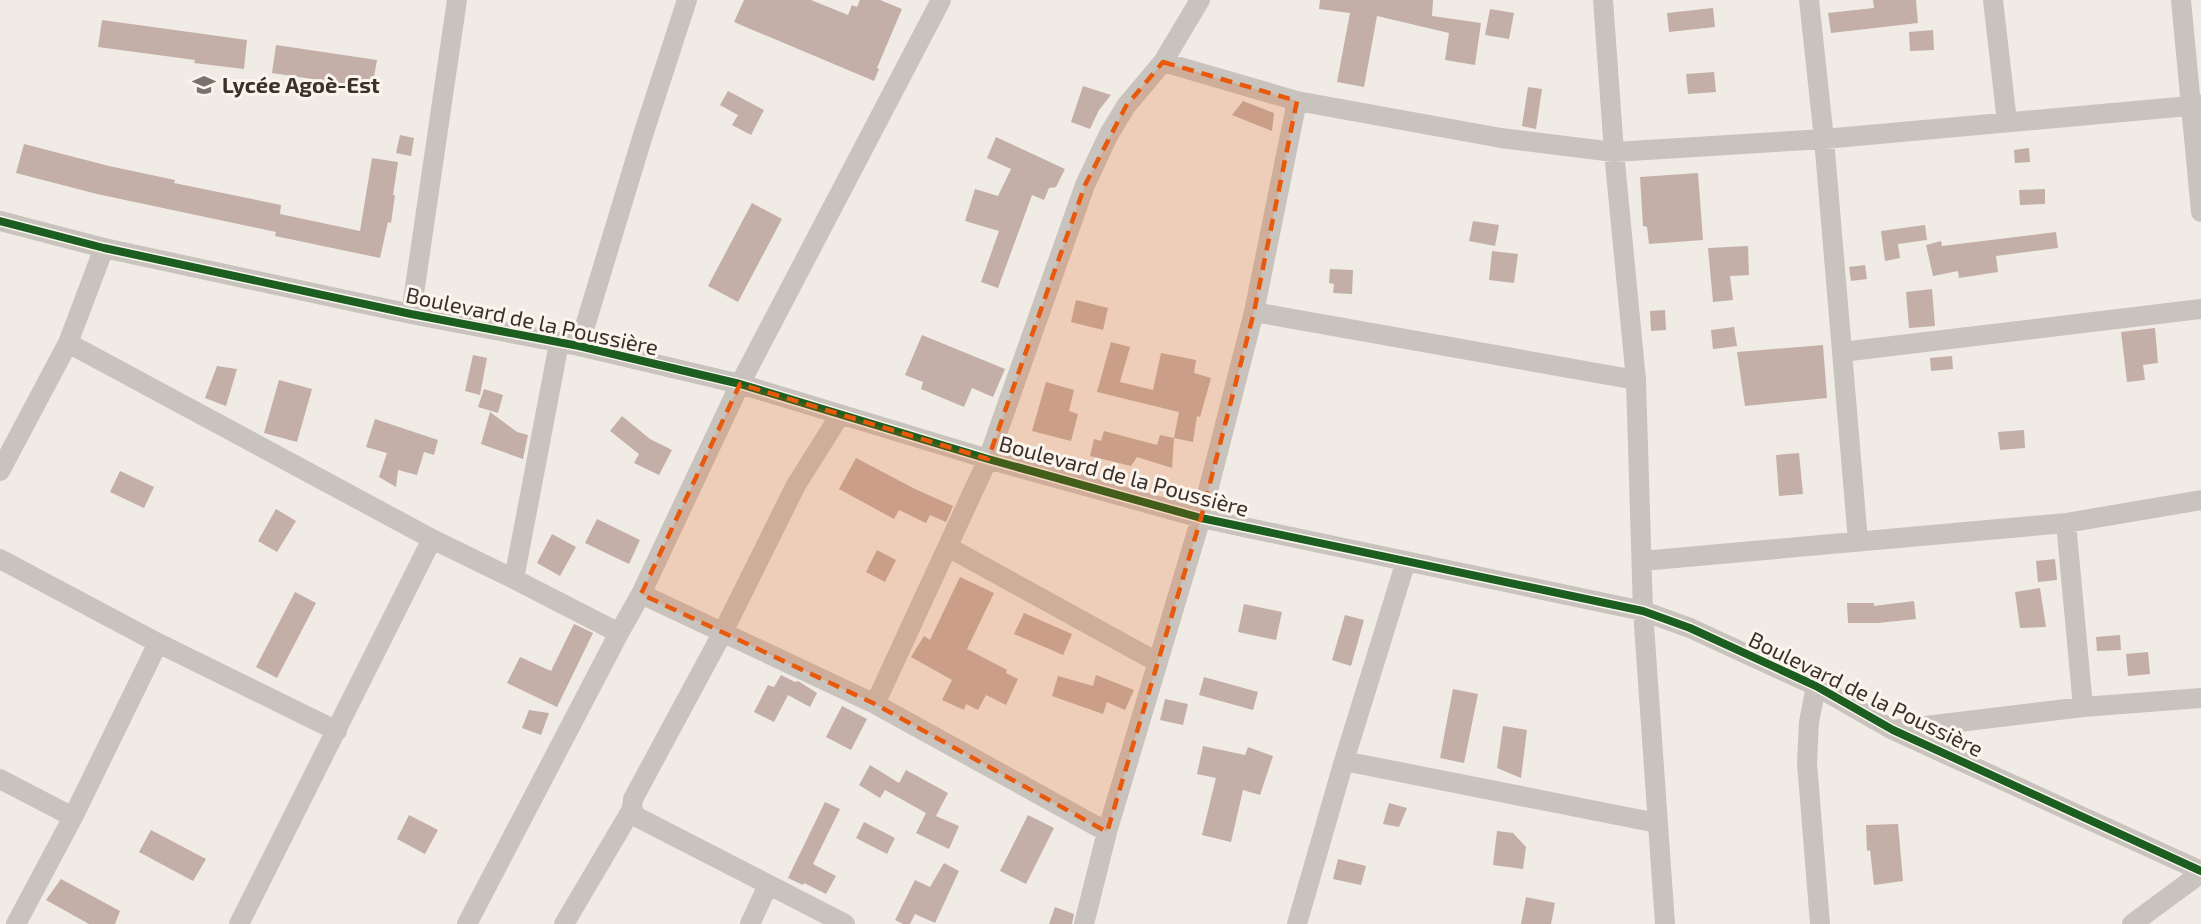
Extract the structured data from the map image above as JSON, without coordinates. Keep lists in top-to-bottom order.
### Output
{
  "streets": {
    "street": ["Boulevard de la Poussière"]
  },
  "places": {
    "school or university": ["Lycée Agoè-Est"]
  }
}
